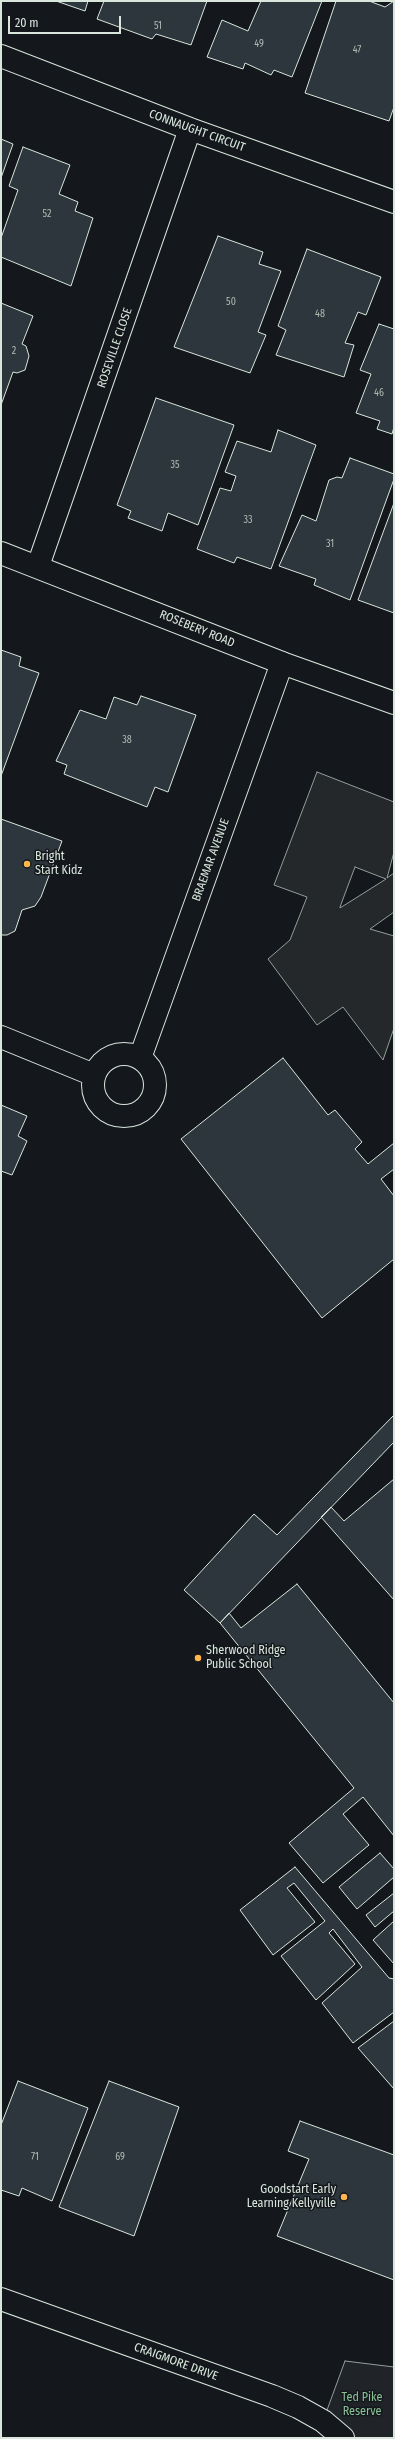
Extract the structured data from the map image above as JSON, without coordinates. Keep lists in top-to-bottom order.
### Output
{
  "streets": {
    "street": [
      "CONNAUGHT CIRCUIT",
      "ROSEVILLE CLOSE",
      "ROSEBERY ROAD",
      "BRAEMAR AVENUE",
      "CRAIGMORE DRIVE"
    ]
  },
  "crossings": [
    ["CONNAUGHT CIRCUIT", "ROSEVILLE CLOSE"],
    ["ROSEVILLE CLOSE", "ROSEBERY ROAD"],
    ["ROSEBERY ROAD", "BRAEMAR AVENUE"]
  ],
  "parks": ["Ted Pike Reserve"],
  "places": ["Bright Start Kidz", "Sherwood Ridge Public School", "Goodstart Early Learning Kellyville"],
  "house_numbers": [
    "51",
    "49",
    "47",
    "52",
    "50",
    "48",
    "2",
    "46",
    "35",
    "33",
    "31",
    "38",
    "71",
    "69"
  ],
  "scale_bar": "20 m"
}
